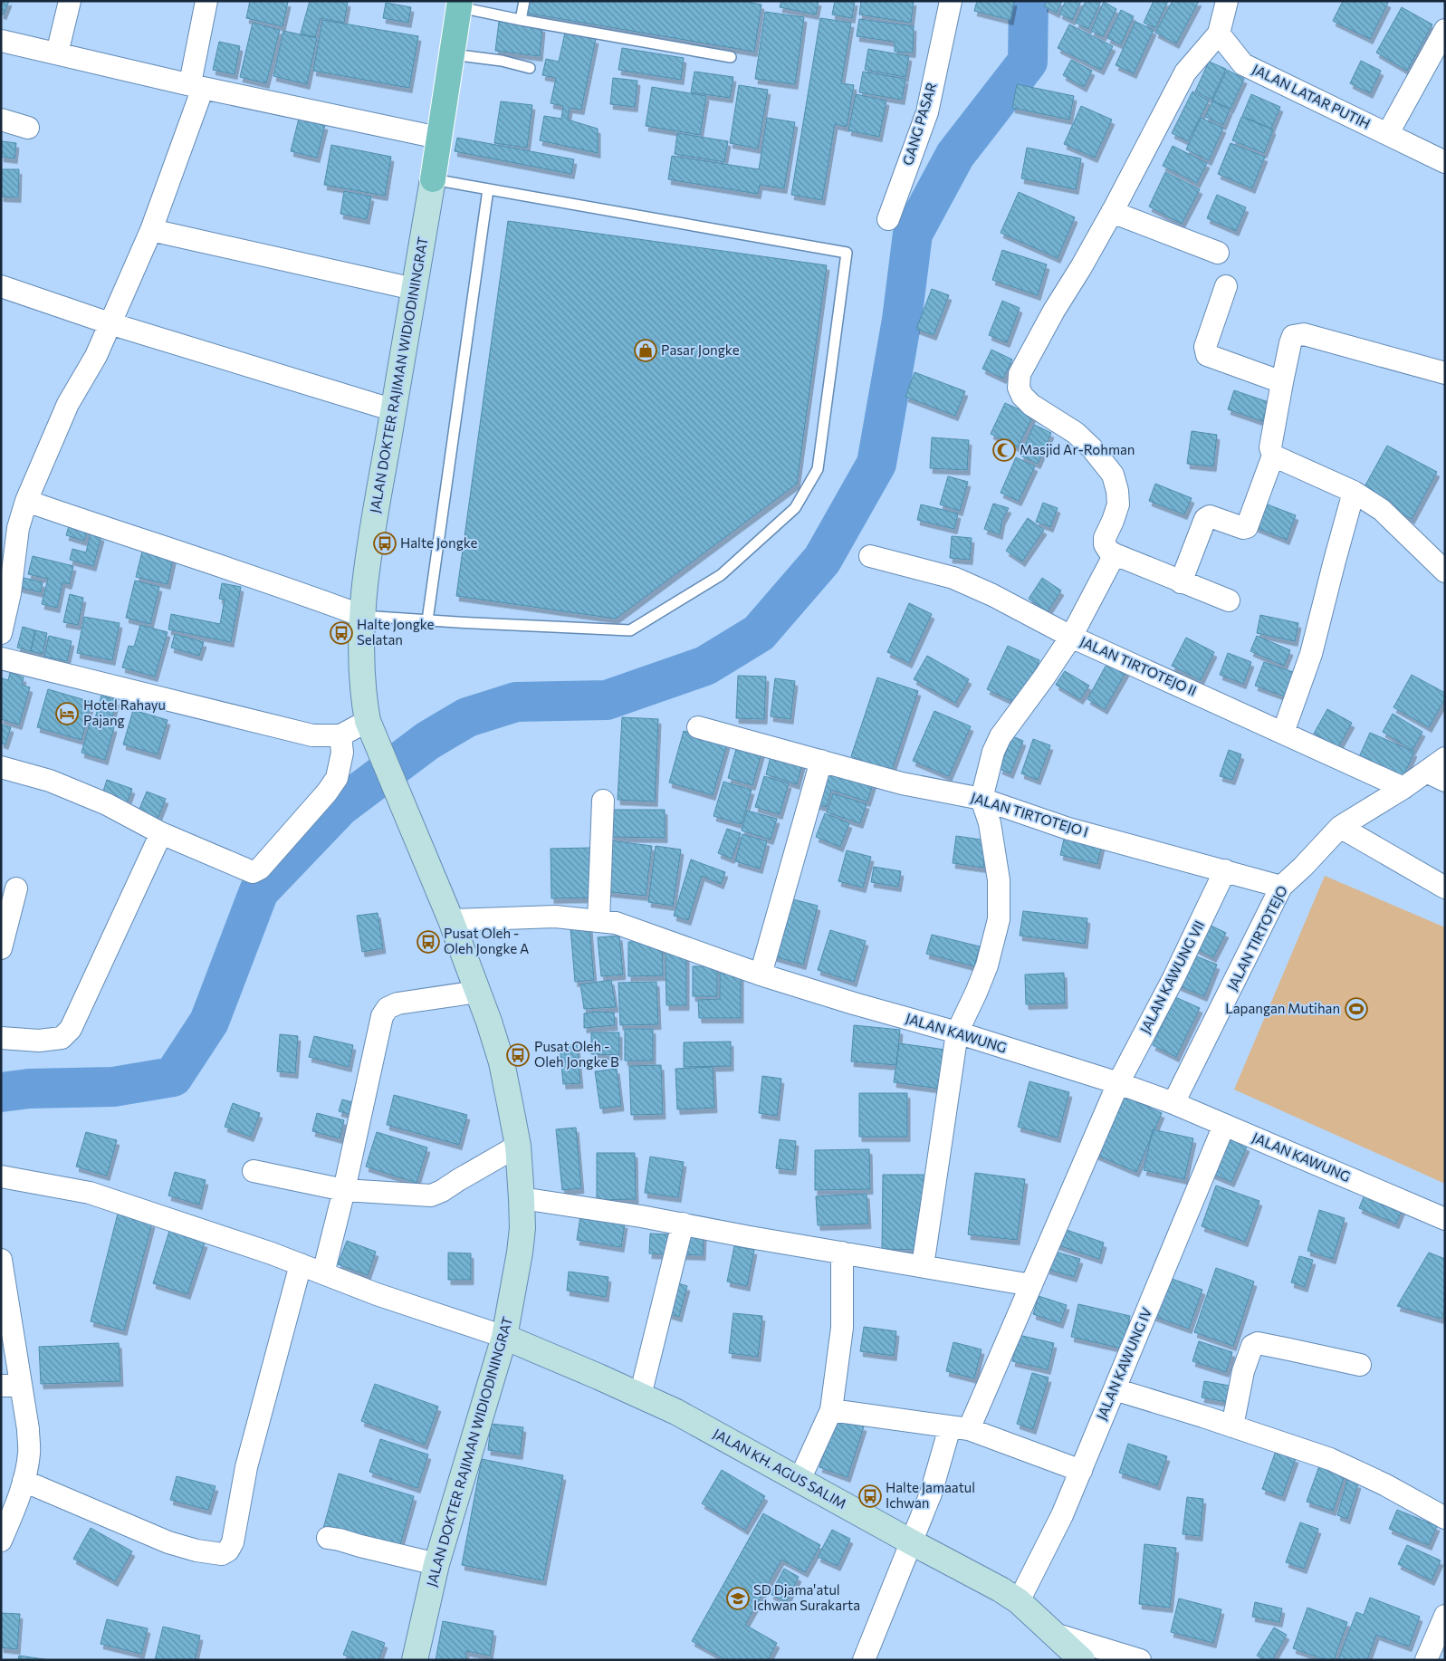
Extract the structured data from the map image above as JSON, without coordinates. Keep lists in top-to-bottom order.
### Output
{
  "streets": {
    "main road": ["JALAN DOKTER RAJIMAN WIDIODININGRAT", "JALAN KH. AGUS SALIM"],
    "street": [
      "JALAN LATAR PUTIH",
      "GANG PASAR",
      "JALAN TIRTOTEJO II",
      "JALAN TIRTOTEJO I",
      "JALAN TIRTOTEJO",
      "JALAN KAWUNG VII",
      "JALAN KAWUNG",
      "JALAN KAWUNG IV"
    ]
  },
  "crossings": [
    ["JALAN DOKTER RAJIMAN WIDIODININGRAT", "JALAN KAWUNG"],
    ["JALAN DOKTER RAJIMAN WIDIODININGRAT", "JALAN KH. AGUS SALIM"],
    ["JALAN TIRTOTEJO II", "JALAN TIRTOTEJO"],
    ["JALAN TIRTOTEJO I", "JALAN TIRTOTEJO"],
    ["JALAN TIRTOTEJO I", "JALAN KAWUNG VII"],
    ["JALAN TIRTOTEJO", "JALAN KAWUNG"],
    ["JALAN KAWUNG VII", "JALAN KAWUNG"],
    ["JALAN KAWUNG VII", "JALAN KH. AGUS SALIM"],
    ["JALAN KAWUNG", "JALAN KAWUNG IV"],
    ["JALAN KAWUNG IV", "JALAN KH. AGUS SALIM"]
  ],
  "places": {
    "shop": ["Pasar Jongke"],
    "mosque": ["Masjid Ar-Rohman"],
    "bus stop": [
      "Halte Jongke",
      "Halte Jongke Selatan",
      "Pusat Oleh - Oleh Jongke A",
      "Pusat Oleh - Oleh Jongke B",
      "Halte Jamaatul Ichwan"
    ],
    "hotel": ["Hotel Rahayu Pajang"],
    "sports": ["Lapangan Mutihan"],
    "school or university": ["SD Djama'atul Ichwan Surakarta"]
  }
}
